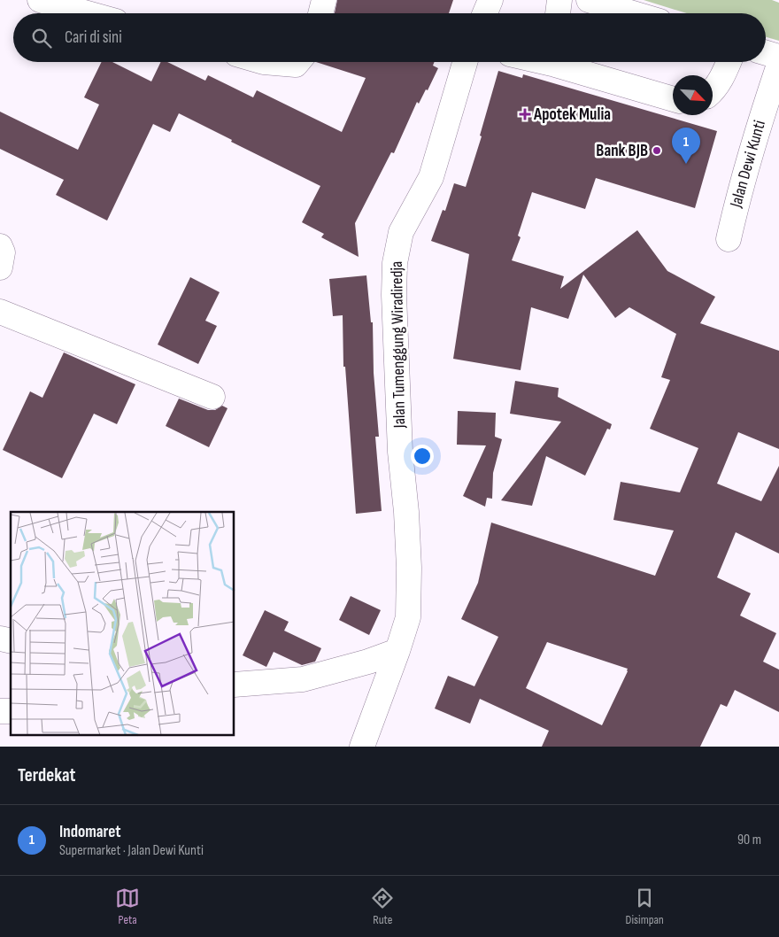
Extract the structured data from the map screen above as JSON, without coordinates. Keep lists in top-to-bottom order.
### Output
{
  "streets": {
    "street": ["Jalan Dewi Kunti", "Jalan Tumenggung Wiradiredja"]
  },
  "places": {
    "health": ["Apotek Mulia"],
    "other": ["Bank BJB"]
  },
  "north": "bottom right",
  "page": {
    "search": "Cari di sini",
    "pins": "1",
    "heading": "Terdekat",
    "list": [
      {
        "mark": "1",
        "name": "Indomaret",
        "note": "Supermarket · Jalan Dewi Kunti",
        "value": "90 m"
      }
    ],
    "nav": ["Peta", "Rute", "Disimpan"]
  }
}
